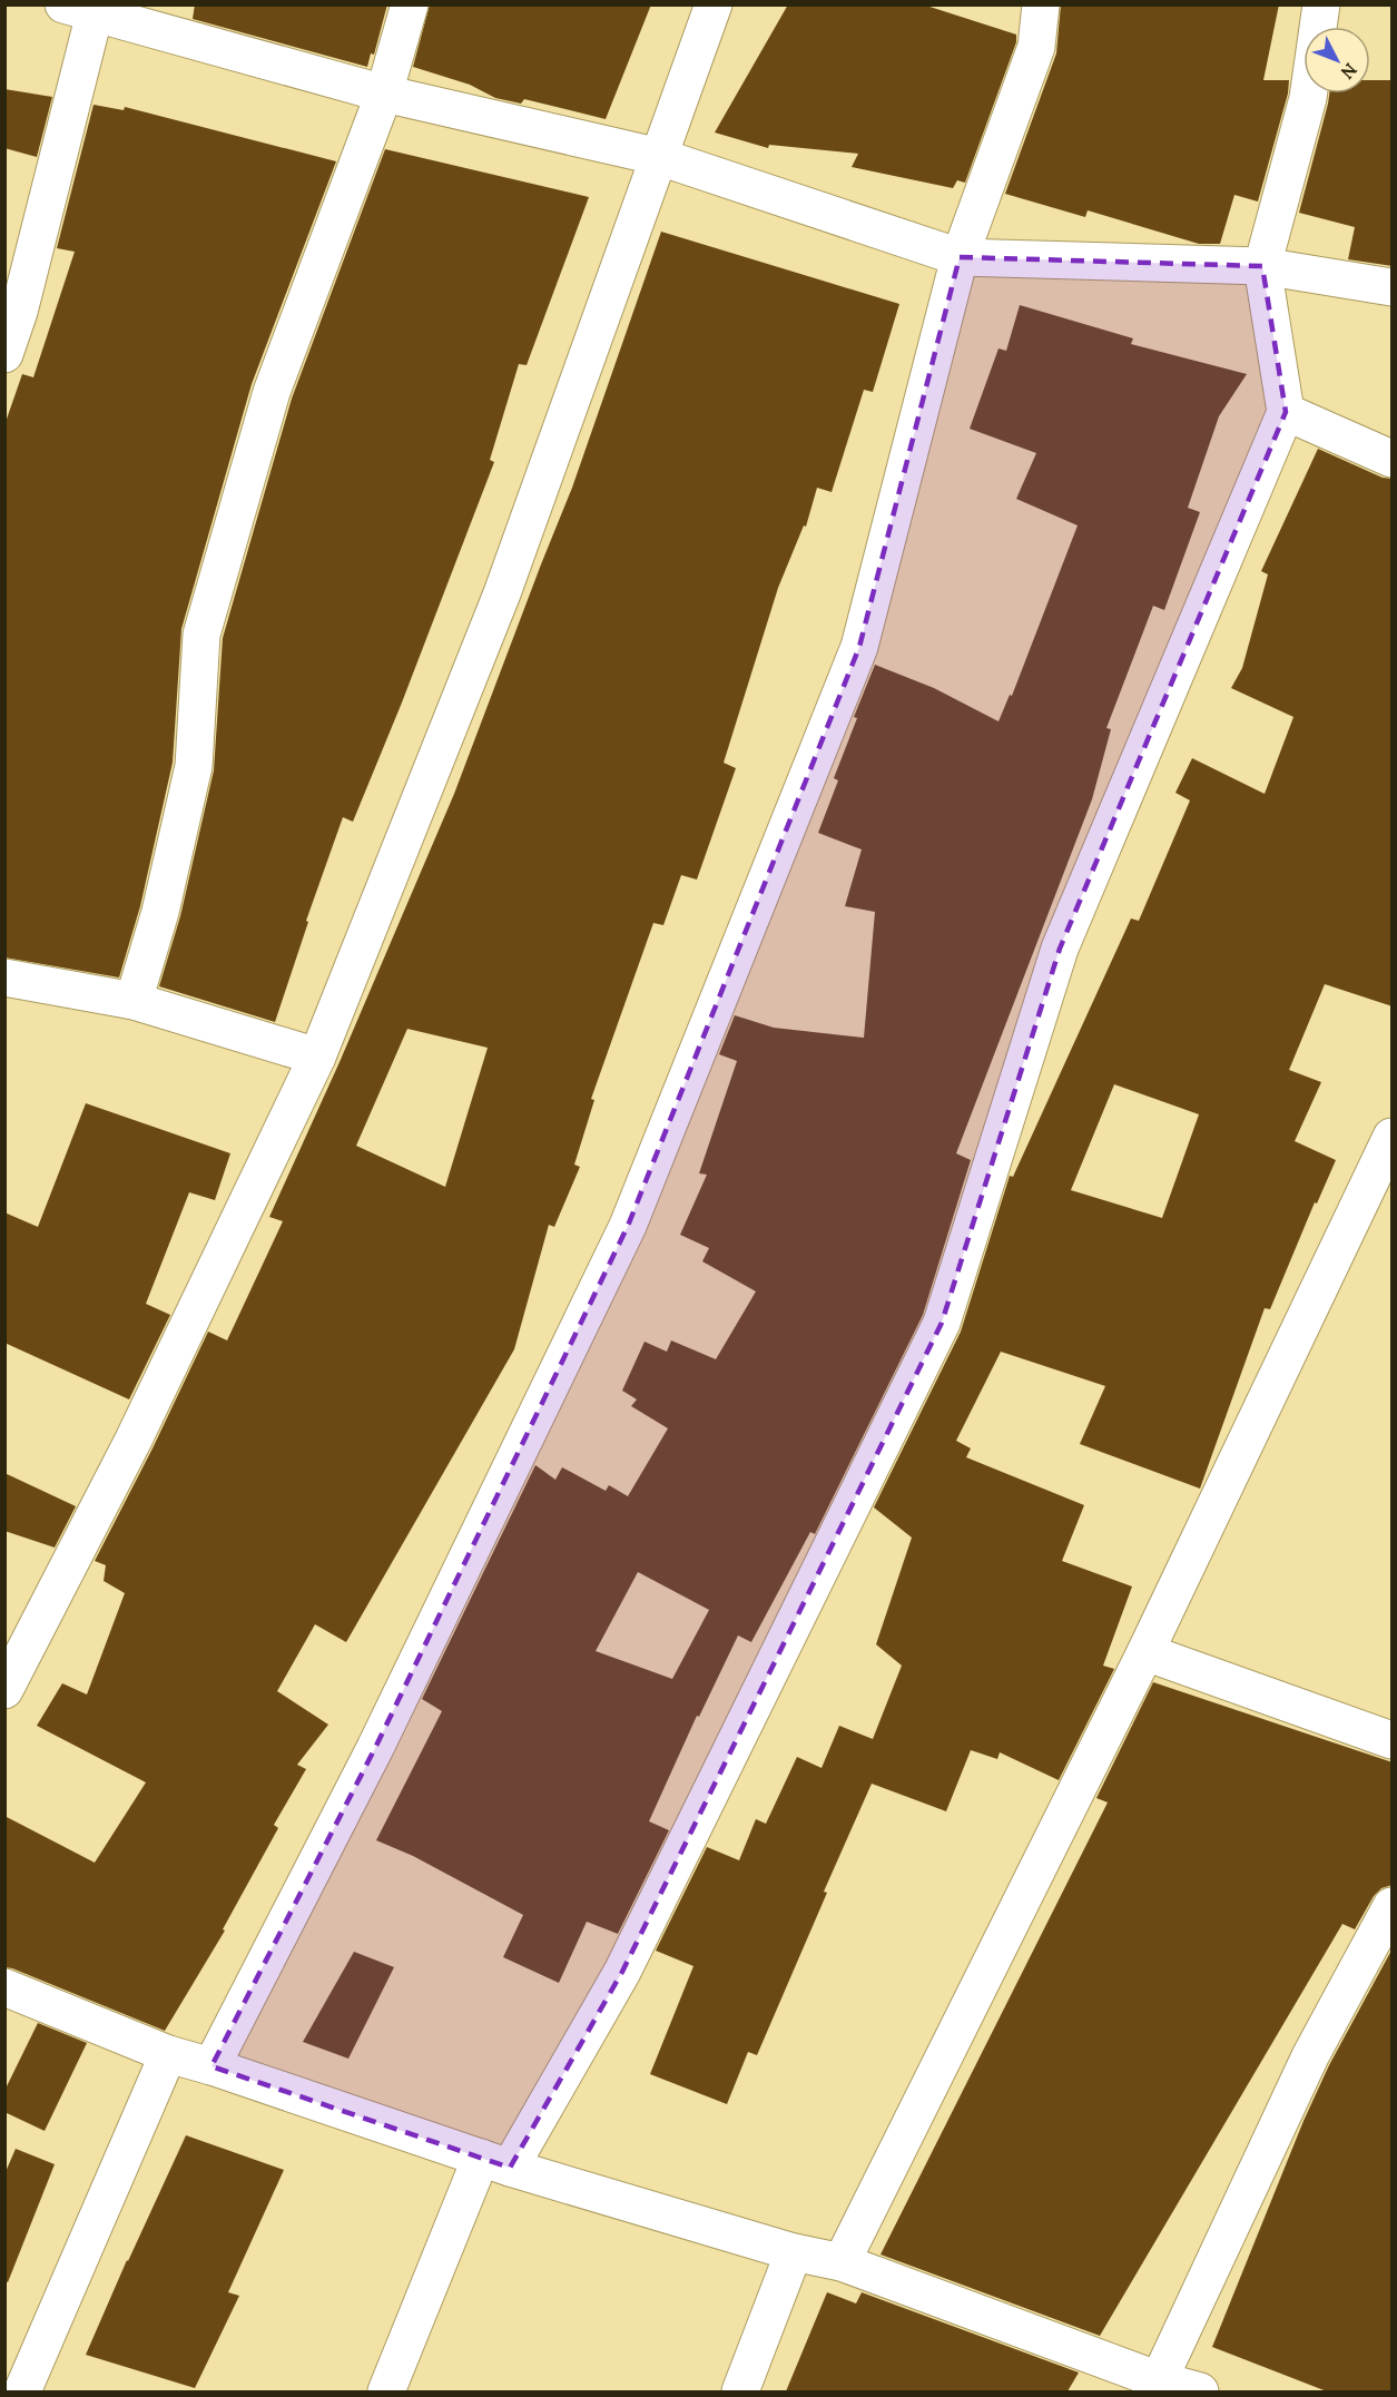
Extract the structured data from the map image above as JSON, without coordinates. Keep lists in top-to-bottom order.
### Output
{
  "north": "bottom right"
}
